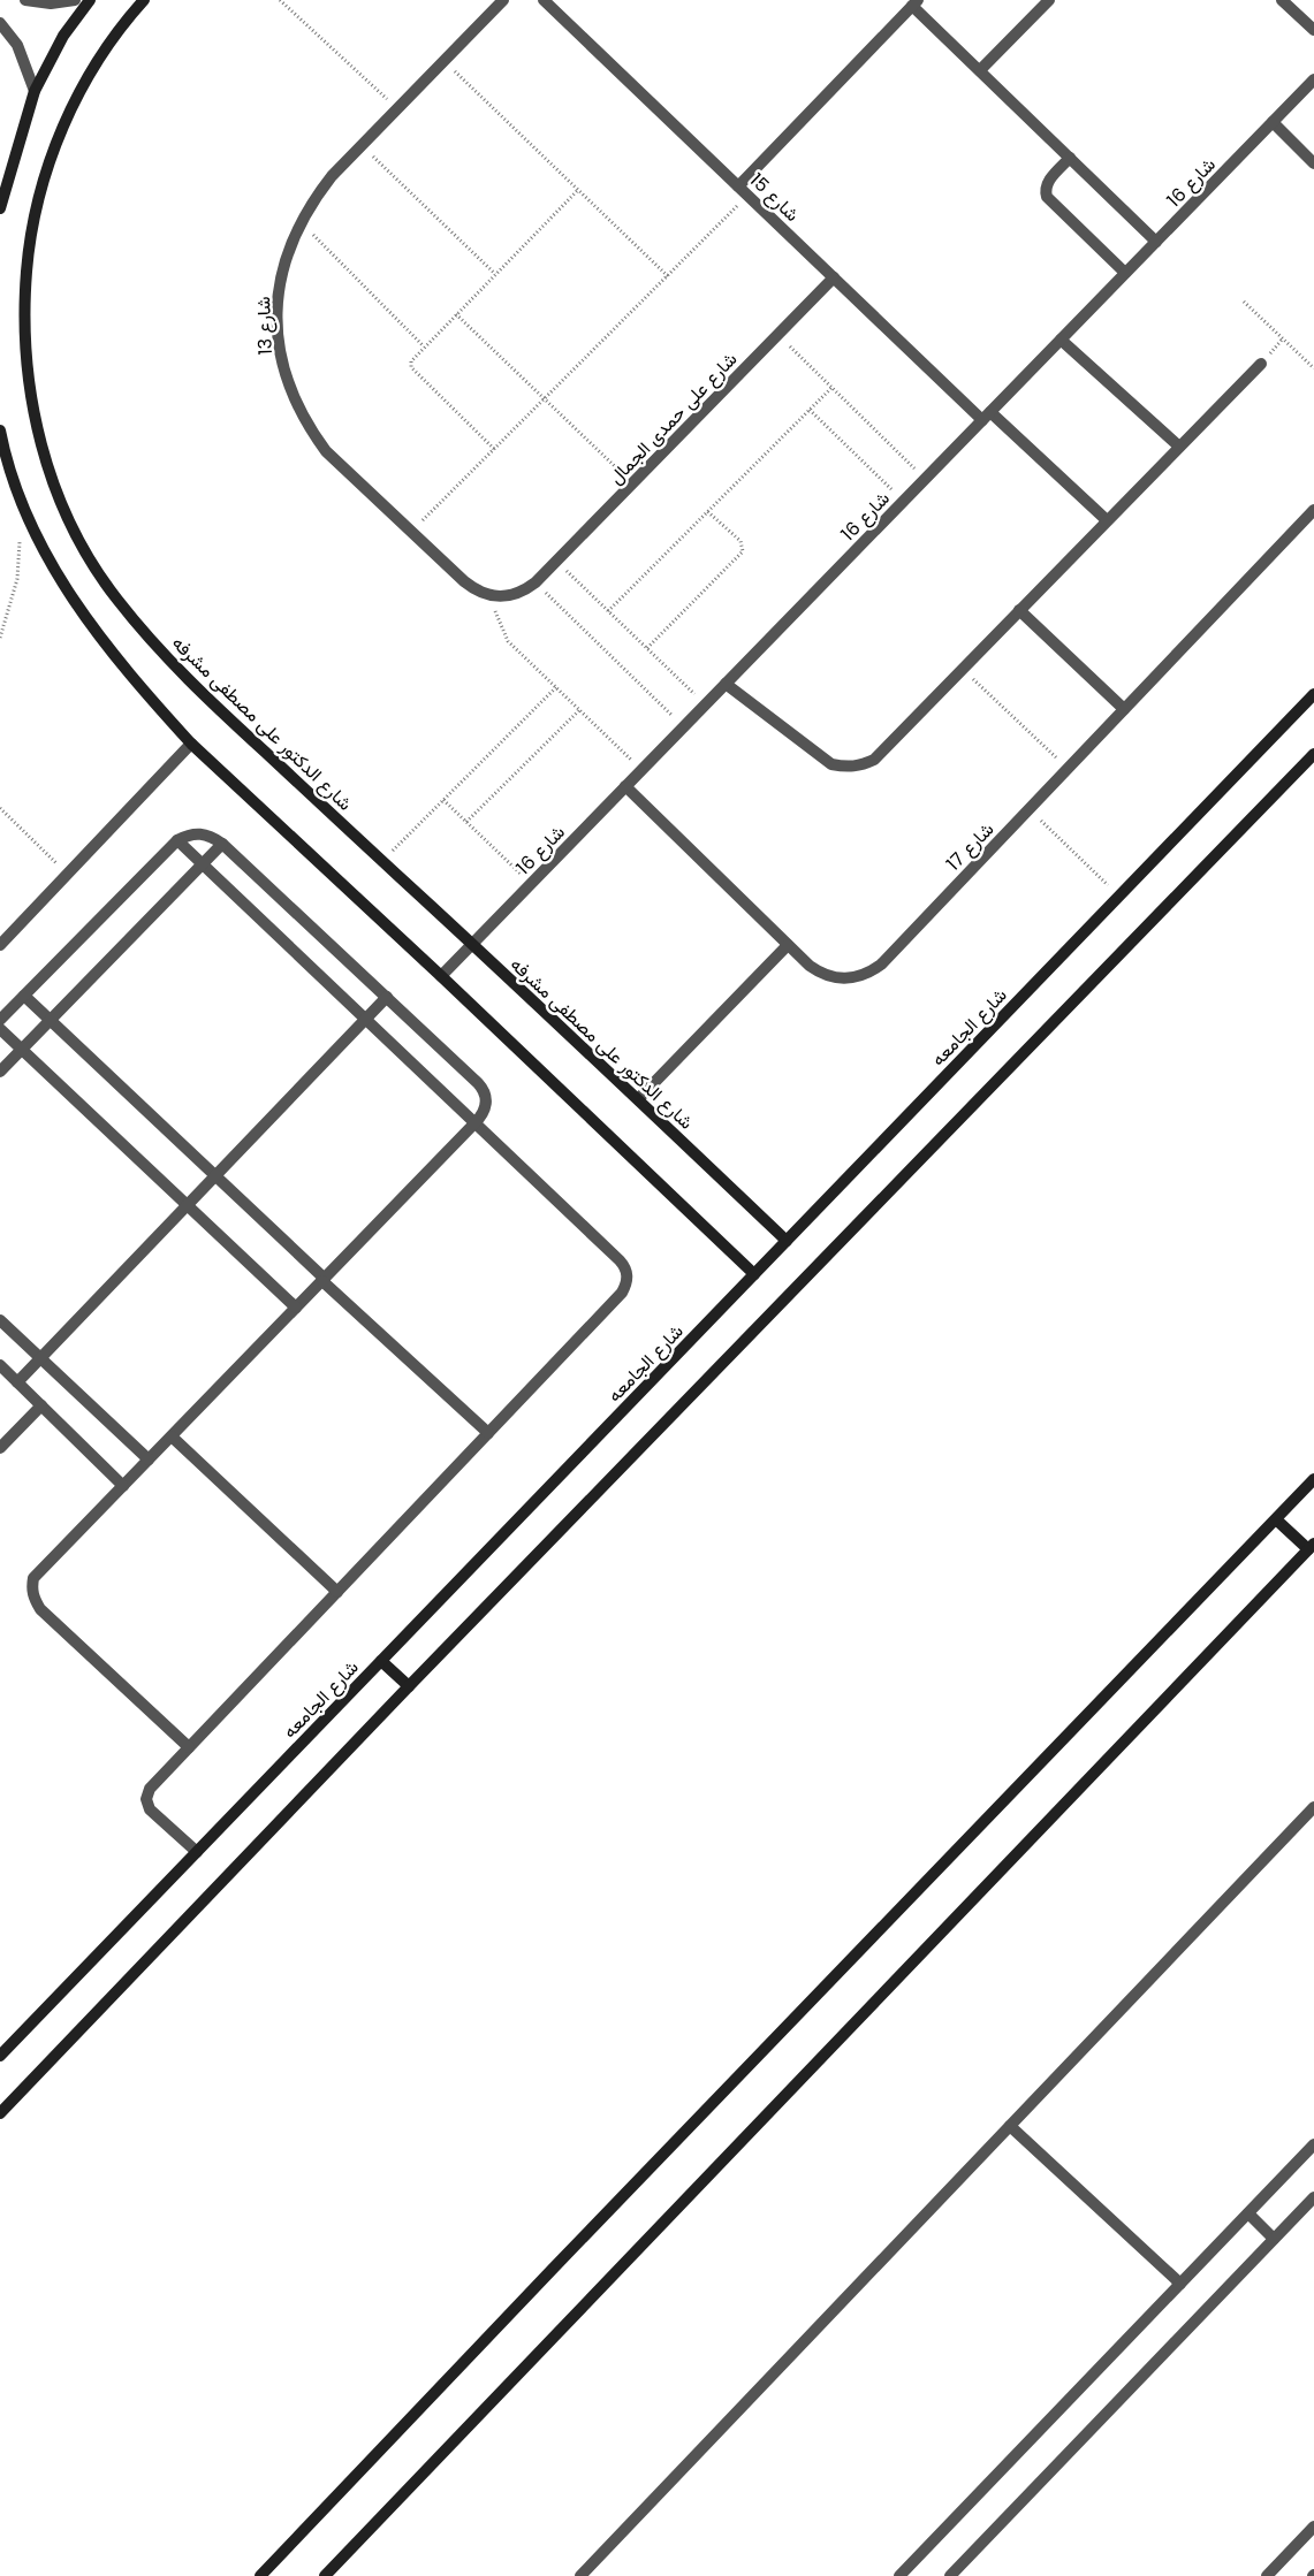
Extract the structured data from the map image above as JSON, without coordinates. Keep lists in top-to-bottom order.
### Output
{
  "streets": {
    "main road": ["شارع الدكتور على مصطفى مشرفه", "شارع الجامعه"],
    "street": [
      "شارع 16",
      "شارع 15",
      "شارع 13",
      "شارع على حمدى الجمال",
      "شارع 17"
    ]
  },
  "crossings": [
    ["شارع 16", "شارع 15"],
    ["شارع 16", "شارع الدكتور على مصطفى مشرفه"],
    ["شارع 16", "شارع 17"],
    ["شارع 15", "شارع على حمدى الجمال"],
    ["شارع الدكتور على مصطفى مشرفه", "شارع الجامعه"]
  ]
}
